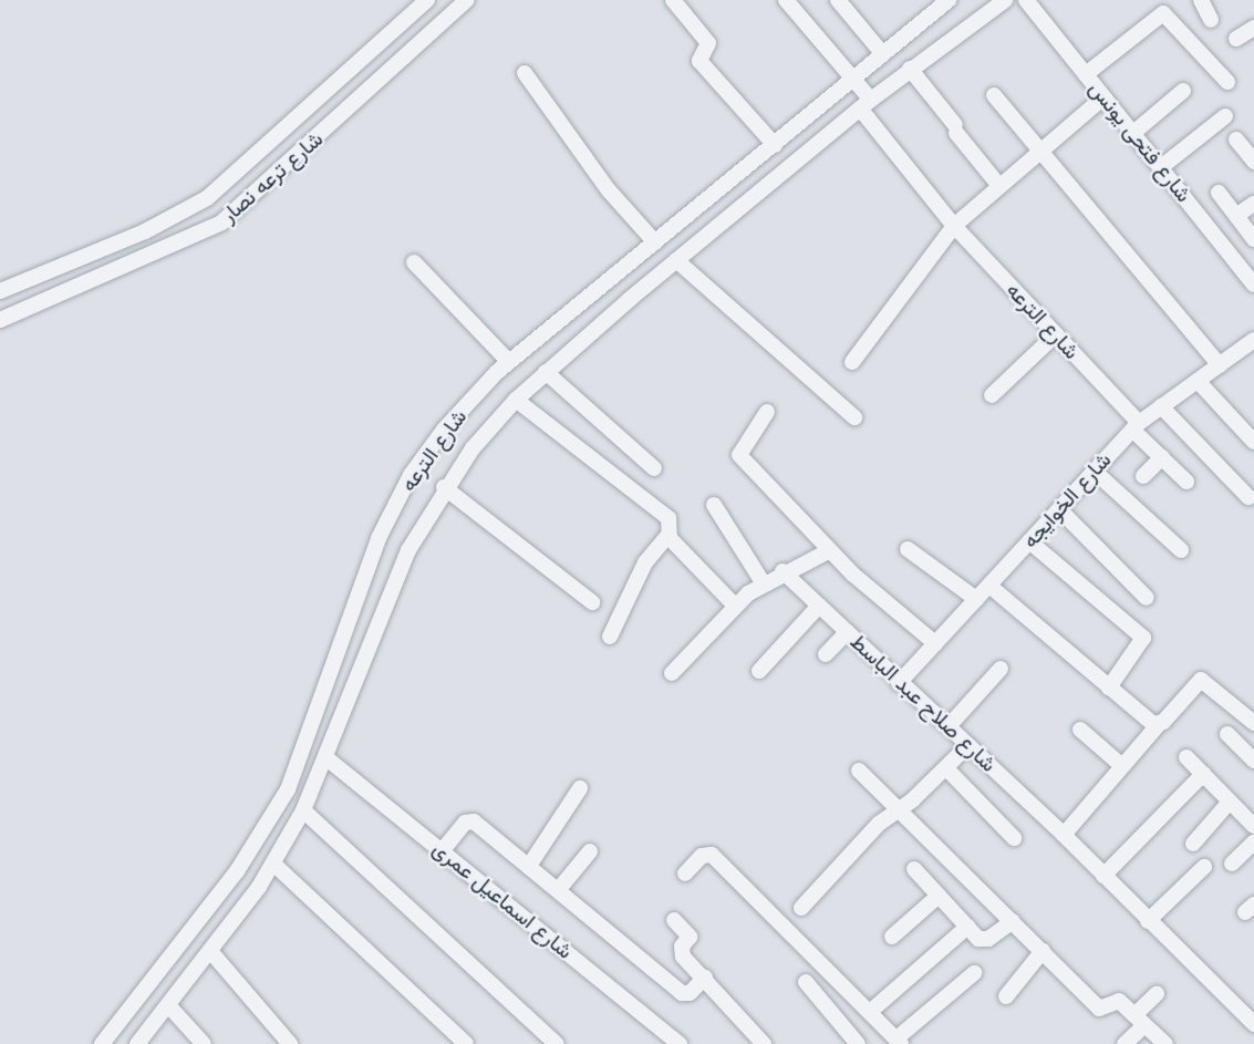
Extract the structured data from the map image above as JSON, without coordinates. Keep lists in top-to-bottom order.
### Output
{
  "streets": {
    "street": [
      "شارع فتحى يونس",
      "شارع ترعه نصار",
      "شارع الترعه",
      "شارع الخوايجه",
      "شارع صلاح عبد الباسط",
      "شارع اسماعيل عمرى"
    ]
  },
  "crossings": [
    ["شارع الترعه", "شارع الخوايجه"],
    ["شارع الترعه", "شارع اسماعيل عمرى"],
    ["شارع الخوايجه", "شارع صلاح عبد الباسط"]
  ]
}
